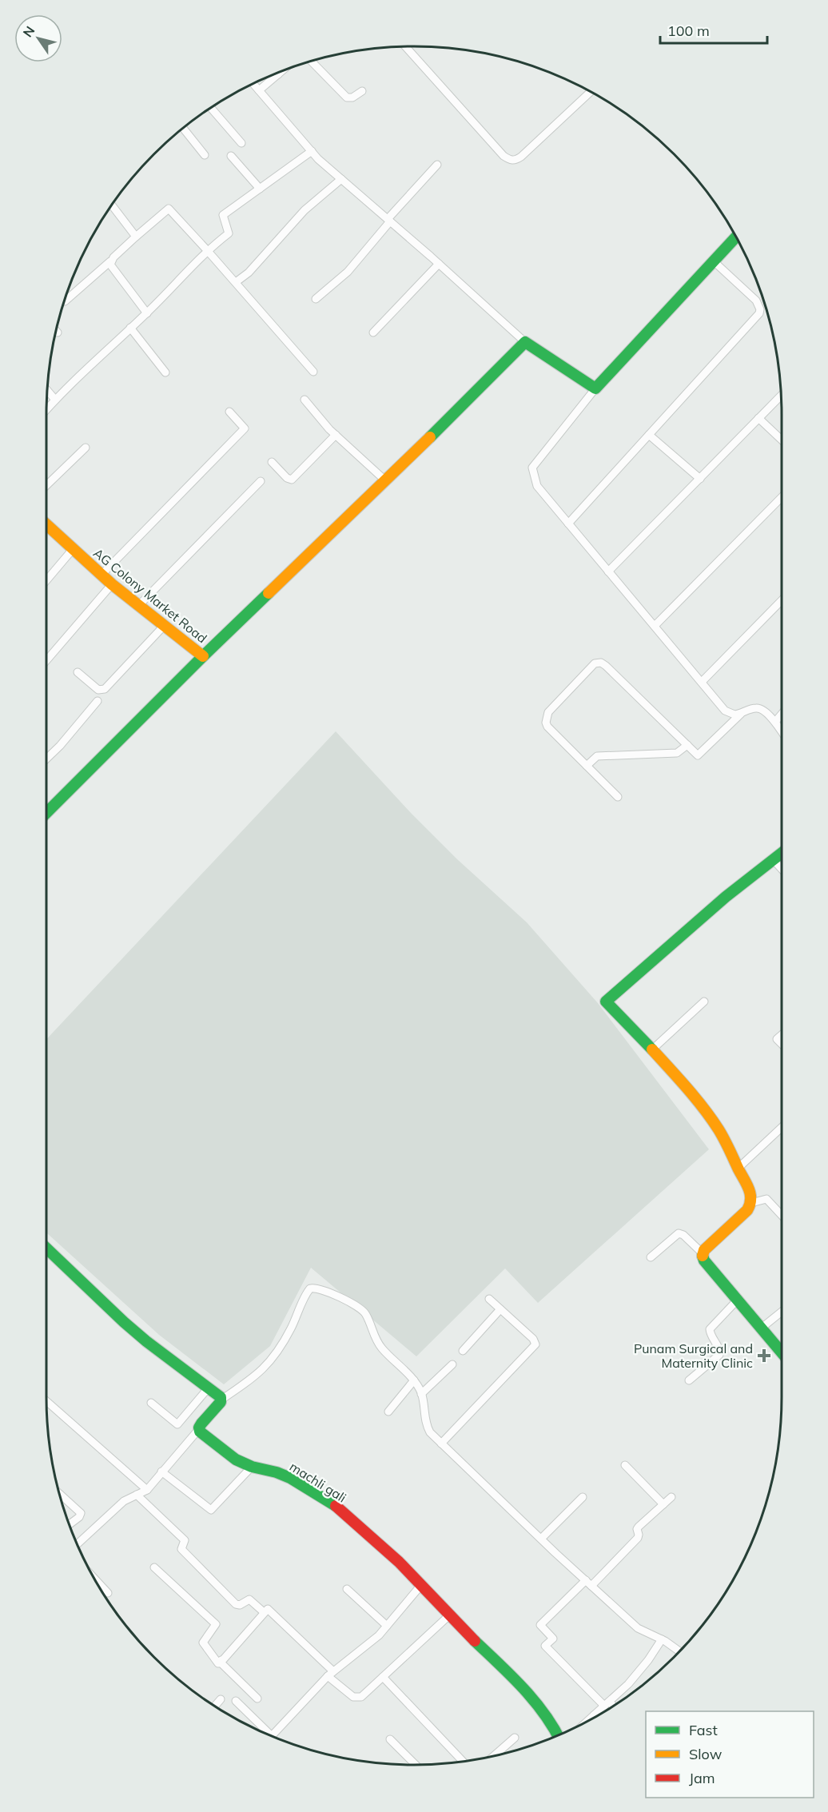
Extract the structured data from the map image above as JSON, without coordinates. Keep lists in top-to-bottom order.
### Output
{
  "streets": {
    "street": ["AG Colony Market Road", "machli gali"]
  },
  "places": {
    "health": ["Punam Surgical and Maternity Clinic"]
  },
  "legend": ["Fast", "Slow", "Jam"],
  "scale_bar": "100 m",
  "north": "top left"
}
